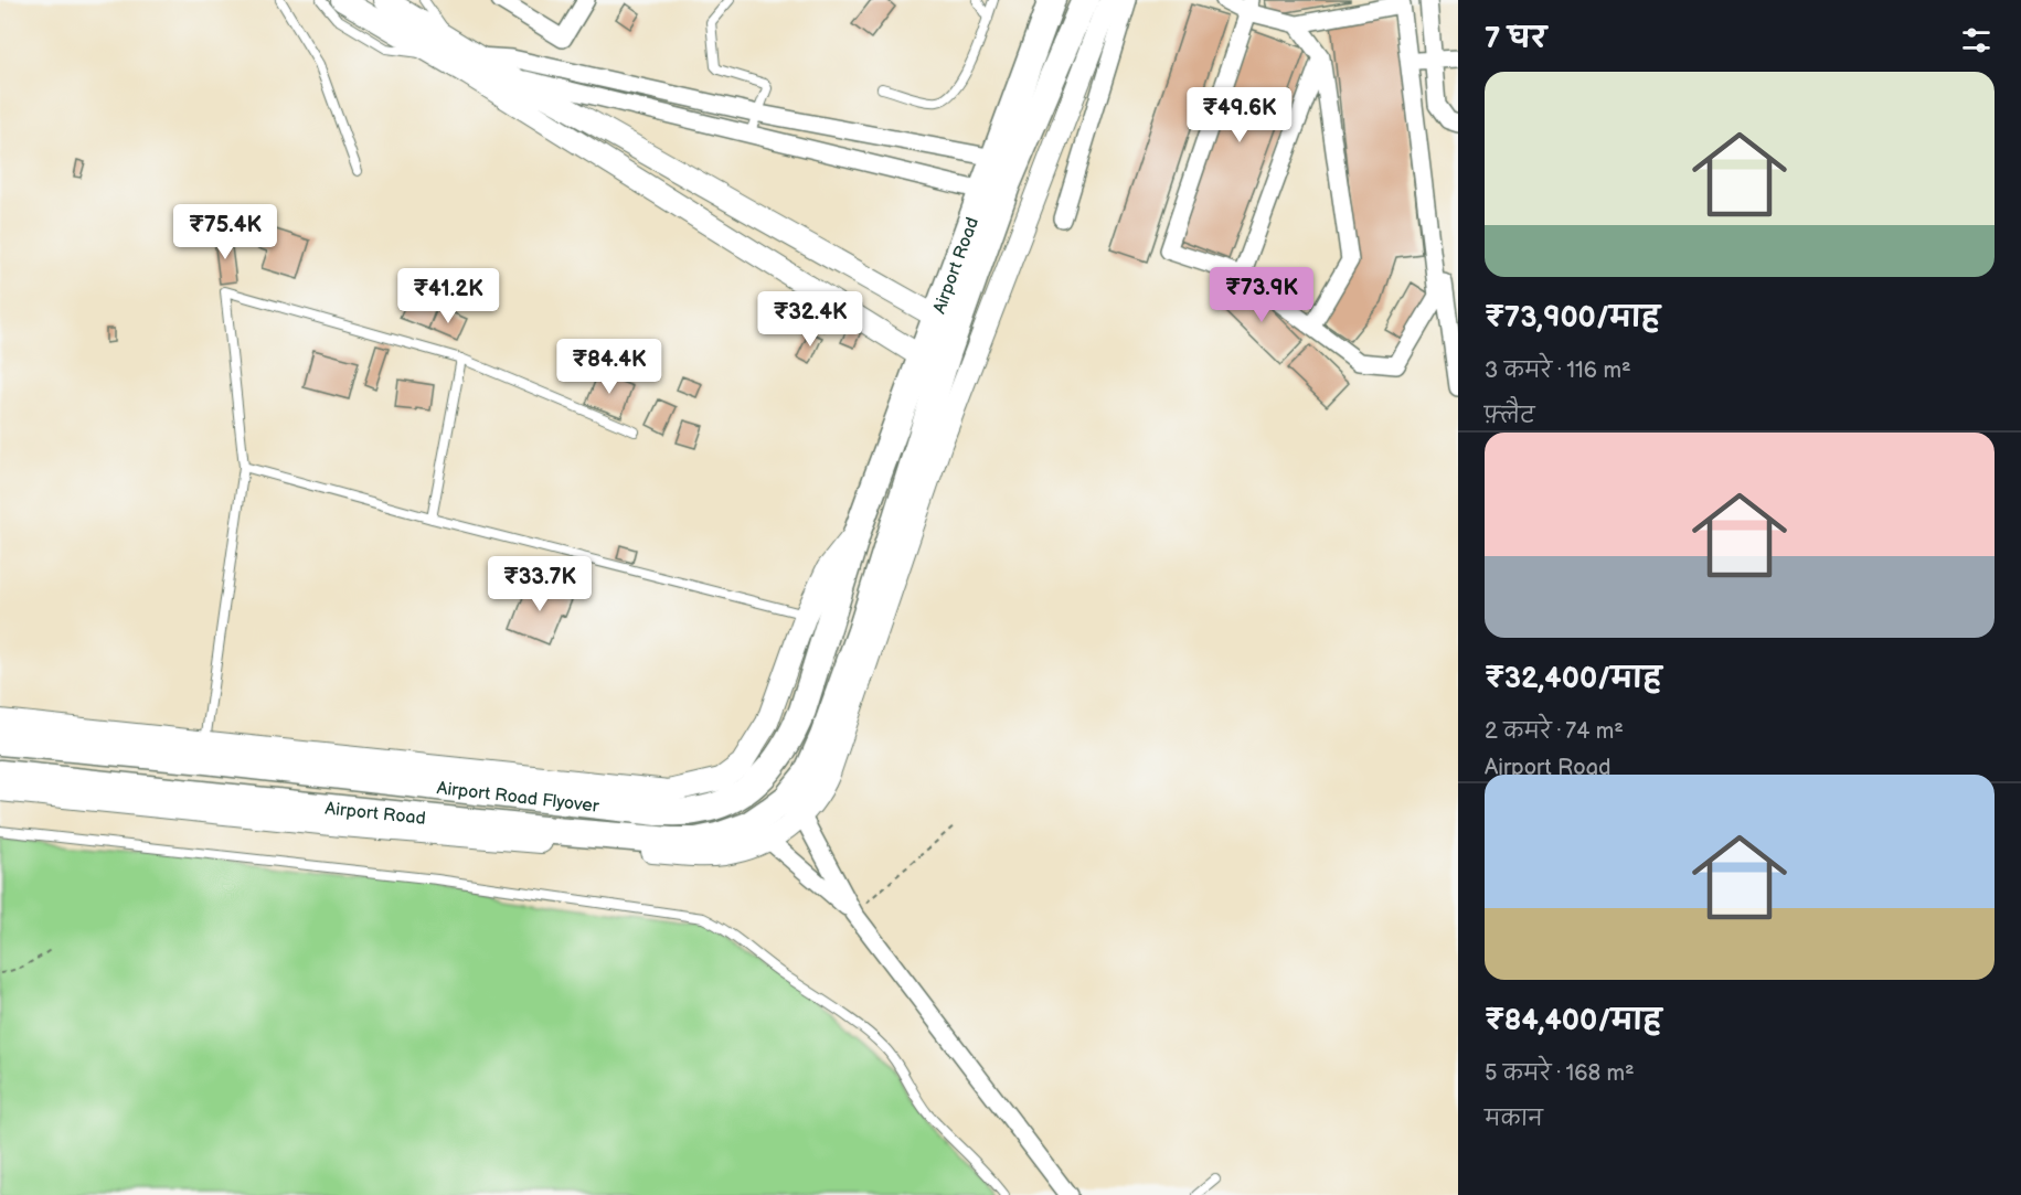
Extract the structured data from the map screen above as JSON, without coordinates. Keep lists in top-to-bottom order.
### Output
{
  "streets": {
    "main road": ["Airport Road", "Airport Road Flyover"]
  },
  "crossings": [
    ["Airport Road", "Airport Road Flyover"]
  ],
  "page": {
    "heading": "7 घर",
    "list": [
      {
        "name": "₹73,900/माह",
        "note": "3 कमरे · 116 m² · फ़्लैट"
      },
      {
        "name": "₹32,400/माह",
        "note": "2 कमरे · 74 m² · Airport Road"
      },
      {
        "name": "₹84,400/माह",
        "note": "5 कमरे · 168 m² · मकान"
      }
    ],
    "price": [
      "₹49.6K",
      "₹75.4K",
      "₹73.9K",
      "₹41.2K",
      "₹32.4K",
      "₹84.4K",
      "₹33.7K"
    ]
  }
}
